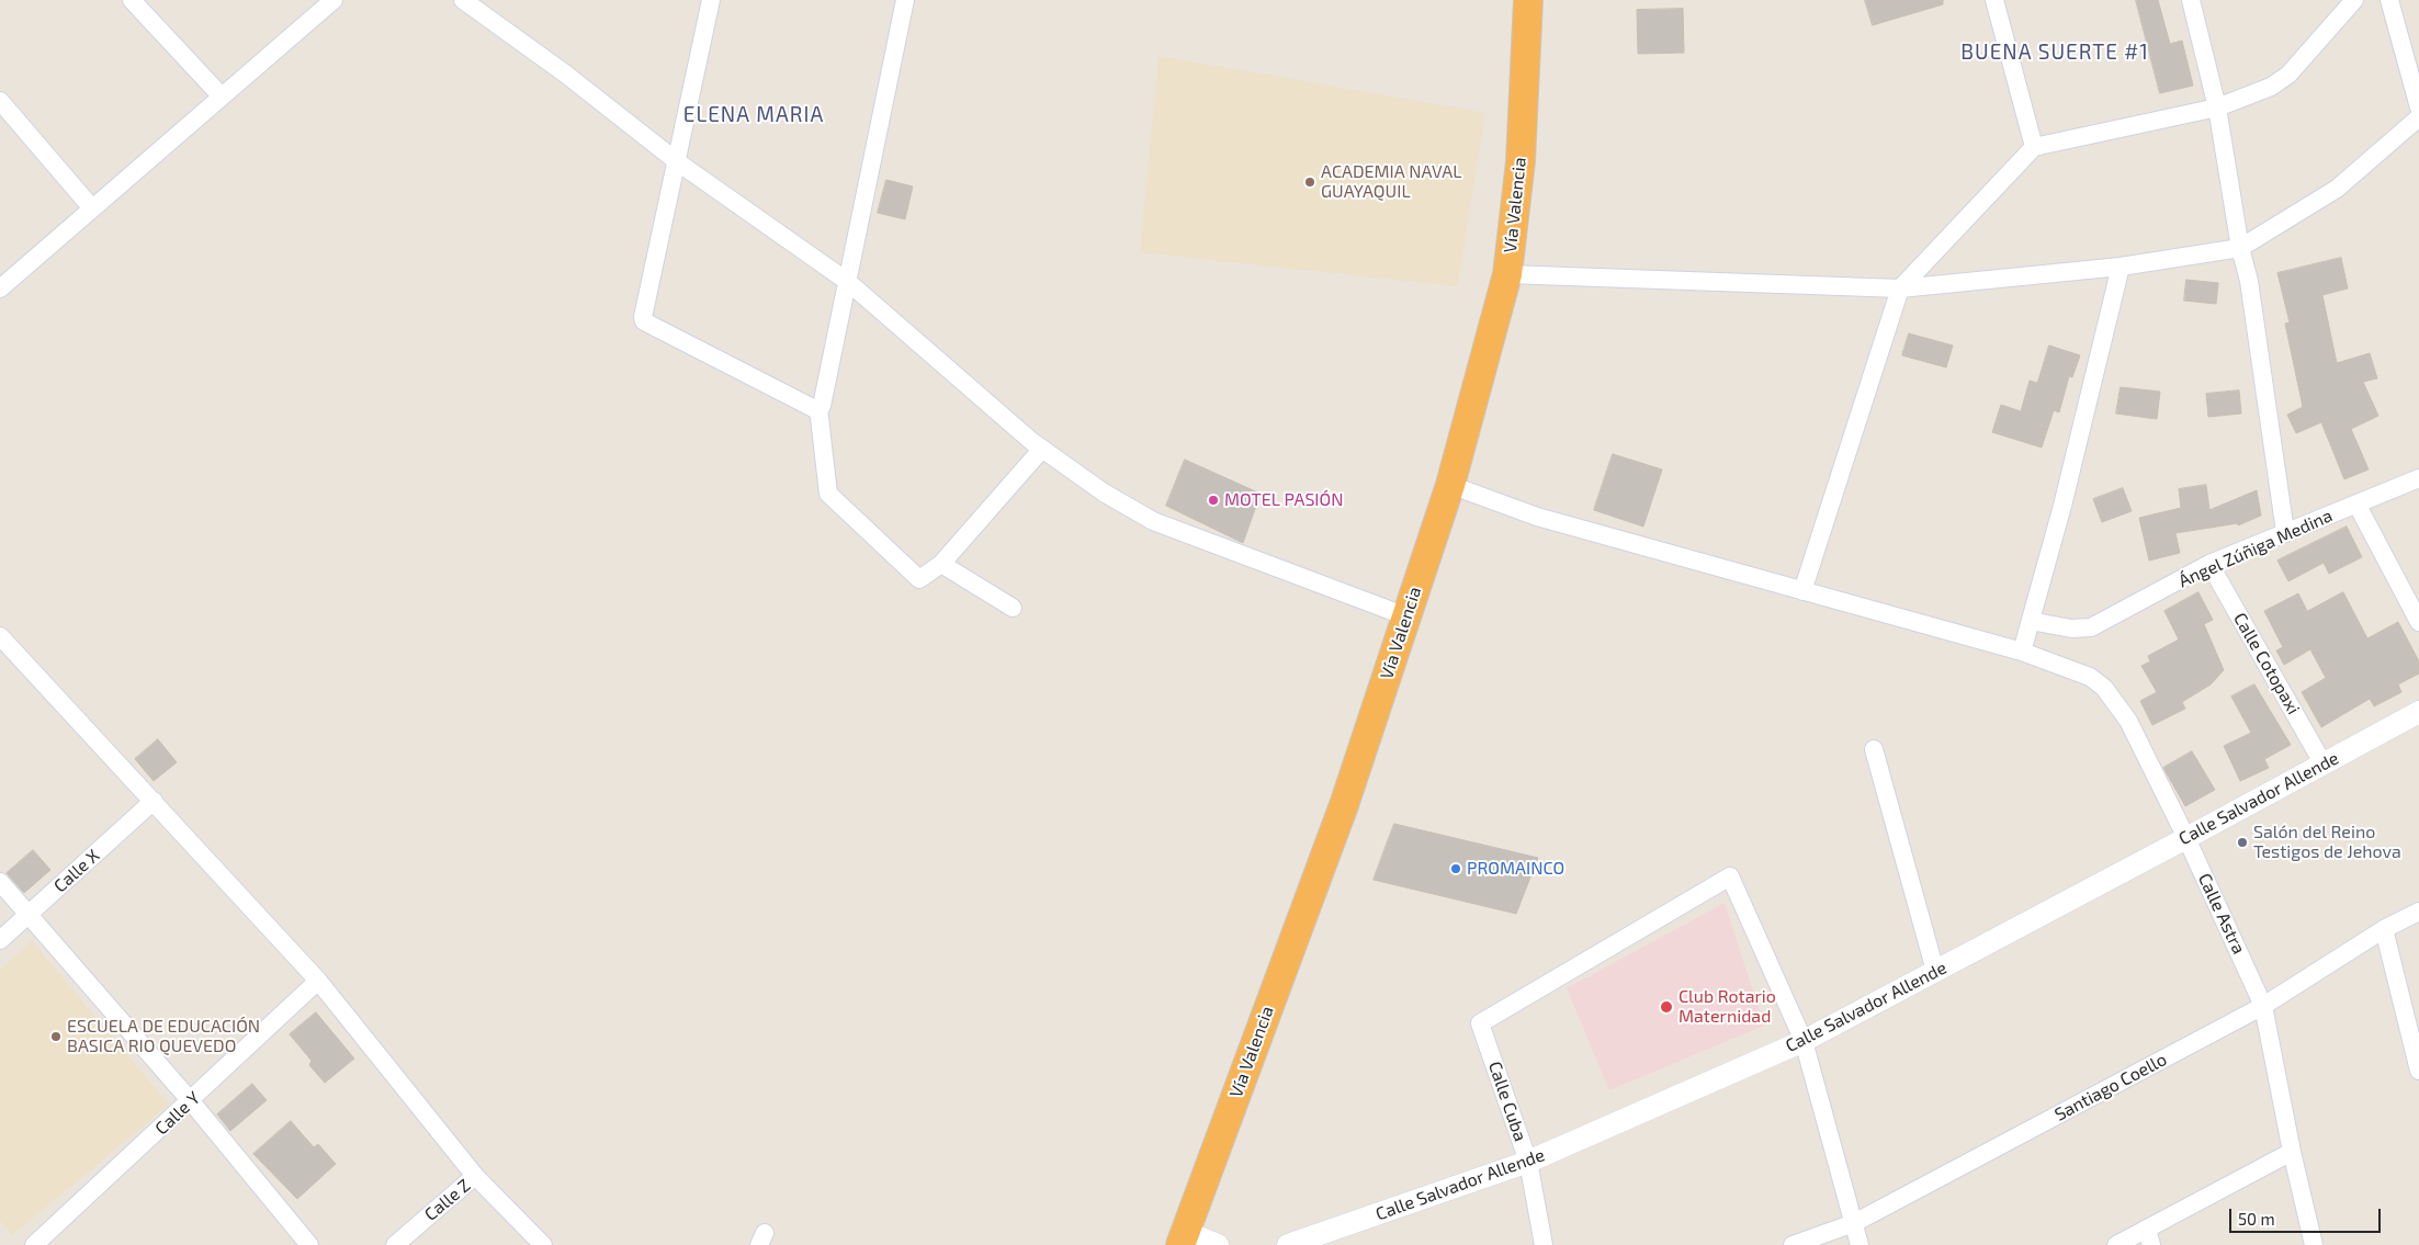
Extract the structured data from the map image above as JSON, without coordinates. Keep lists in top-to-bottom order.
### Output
{
  "streets": {
    "highway": ["Vía Valencia"],
    "street": [
      "Ángel Zúñiga Medina",
      "Calle Cotopaxi",
      "Calle Salvador Allende",
      "Calle X",
      "Calle Astra",
      "Santiago Coello",
      "Calle Cuba",
      "Calle Y",
      "Calle Z"
    ]
  },
  "crossings": [
    ["Vía Valencia", "Calle Astra"],
    ["Ángel Zúñiga Medina", "Calle Cotopaxi"],
    ["Calle Cotopaxi", "Calle Salvador Allende"],
    ["Calle Salvador Allende", "Calle Astra"],
    ["Calle Salvador Allende", "Calle Cuba"],
    ["Calle Astra", "Santiago Coello"]
  ],
  "districts": ["BUENA SUERTE #1", "ELENA MARIA"],
  "places": [
    "ACADEMIA NAVAL GUAYAQUIL",
    "MOTEL PASIÓN",
    "Salón del Reino Testigos de Jehova",
    "PROMAINCO",
    "Club Rotario Maternidad",
    "ESCUELA DE EDUCACIÓN BASICA RIO QUEVEDO"
  ],
  "scale_bar": "50 m"
}
